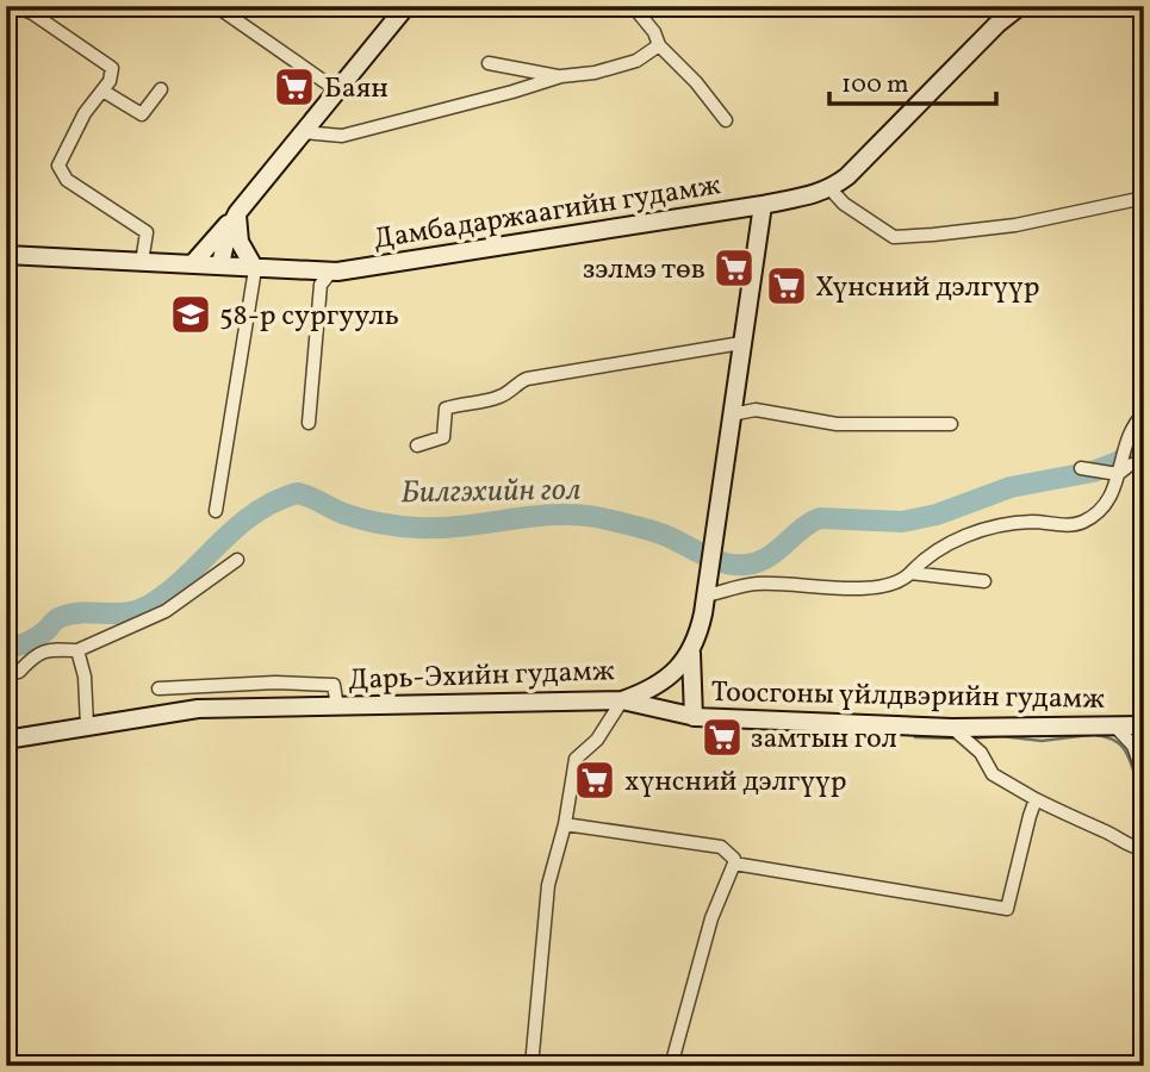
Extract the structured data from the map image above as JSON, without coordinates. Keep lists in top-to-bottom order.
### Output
{
  "streets": {
    "main road": ["Дамбадаржаагийн гудамж", "Дарь-Эхийн гудамж", "Тоосгоны үйлдвэрийн гудамж"]
  },
  "crossings": [
    ["Дамбадаржаагийн гудамж", "Дарь-Эхийн гудамж"],
    ["Дарь-Эхийн гудамж", "Тоосгоны үйлдвэрийн гудамж"]
  ],
  "water": ["Билгэхийн гол"],
  "places": {
    "supermarket": [
      "Баян",
      "зэлмэ төв",
      "Хүнсний дэлгүүр",
      "замтын гол",
      "хүнсний дэлгүүр"
    ],
    "school or university": ["58-р сургууль"]
  },
  "scale_bar": "100 m"
}
